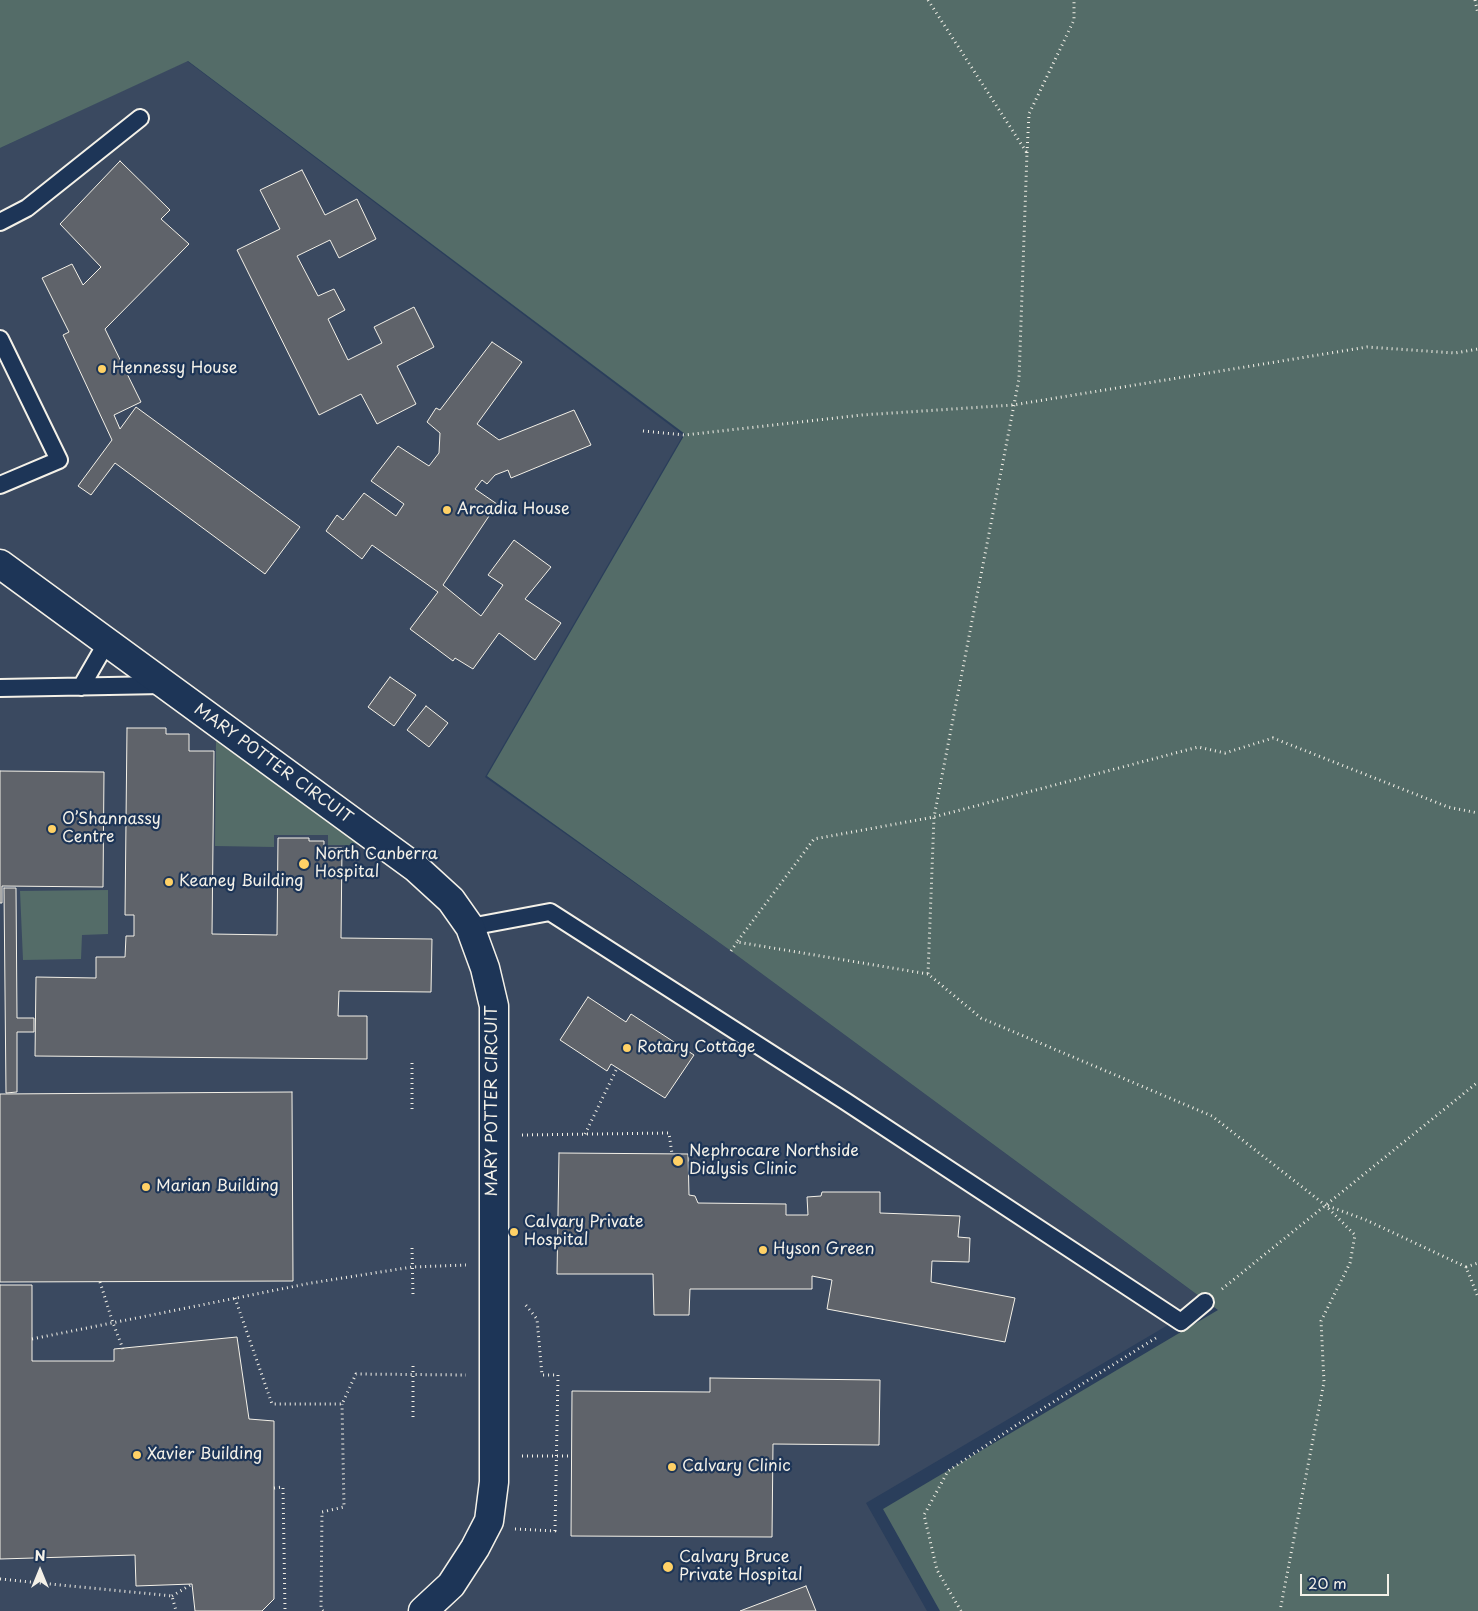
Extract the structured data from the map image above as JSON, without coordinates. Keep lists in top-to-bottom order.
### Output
{
  "streets": {
    "street": ["MARY POTTER CIRCUIT"]
  },
  "places": [
    "Hennessy House",
    "Arcadia House",
    "O’Shannassy Centre",
    "North Canberra Hospital",
    "Keaney Building",
    "Rotary Cottage",
    "Nephrocare Northside Dialysis Clinic",
    "Marian Building",
    "Calvary Private Hospital",
    "Hyson Green",
    "Xavier Building",
    "Calvary Clinic",
    "Calvary Bruce Private Hospital"
  ],
  "scale_bar": "20 m",
  "north": "top"
}
